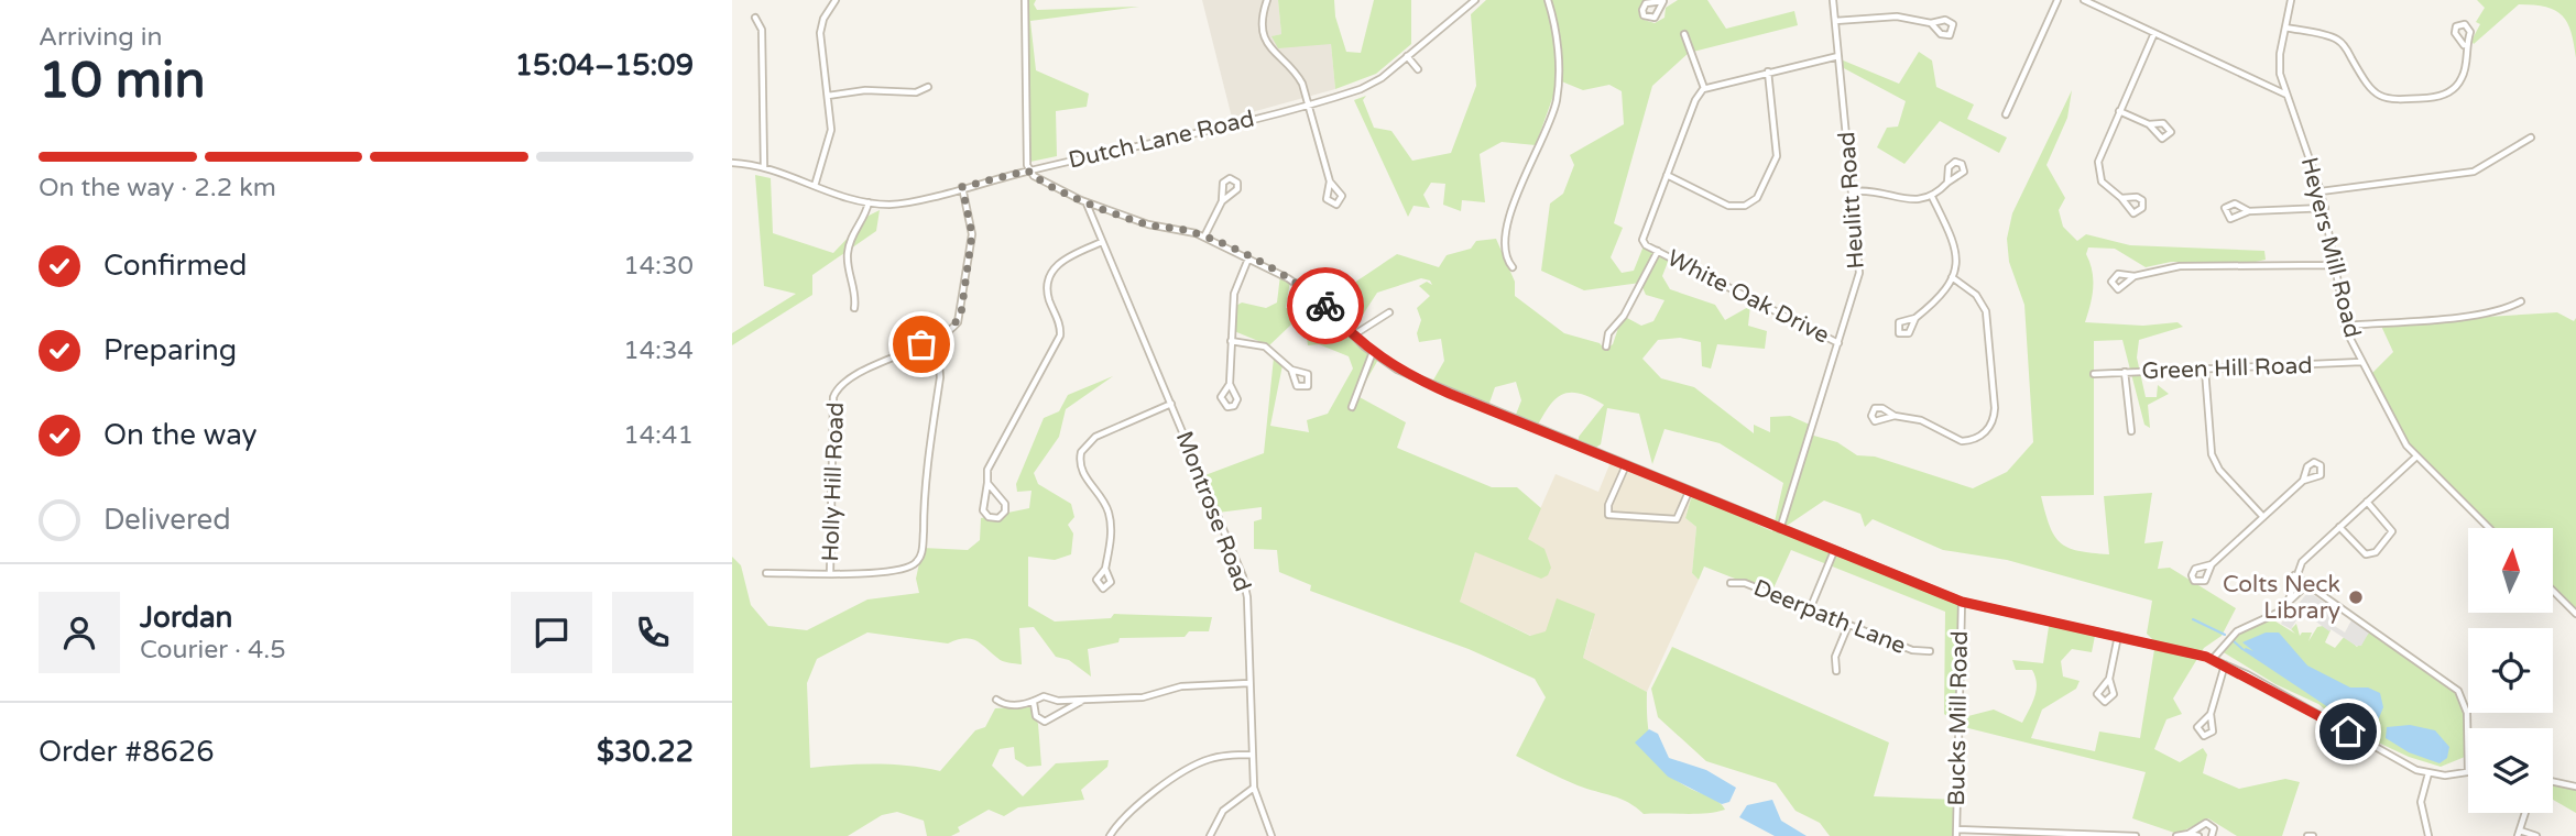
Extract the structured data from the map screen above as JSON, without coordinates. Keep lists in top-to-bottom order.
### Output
{
  "streets": {
    "street": [
      "Dutch Lane Road",
      "Heulitt Road",
      "Heyers Mill Road",
      "White Oak Drive",
      "Green Hill Road",
      "Holly Hill Road",
      "Montrose Road",
      "Deerpath Lane",
      "Bucks Mill Road"
    ]
  },
  "crossings": [
    ["Dutch Lane Road", "Holly Hill Road"],
    ["Heulitt Road", "White Oak Drive"],
    ["Heyers Mill Road", "Green Hill Road"]
  ],
  "places": ["Colts Neck Library"],
  "north": "top",
  "page": {
    "heading": ["10 min", "Arriving in", "15:04–15:09"],
    "panel": [
      "Jordan",
      "Courier · 4.5",
      "Order #8626",
      "$30.22"
    ],
    "bar": "On the way · 2.2 km",
    "list": [
      ["Confirmed", "14:30"],
      ["Preparing", "14:34"],
      ["On the way", "14:41"],
      "Delivered"
    ]
  }
}
